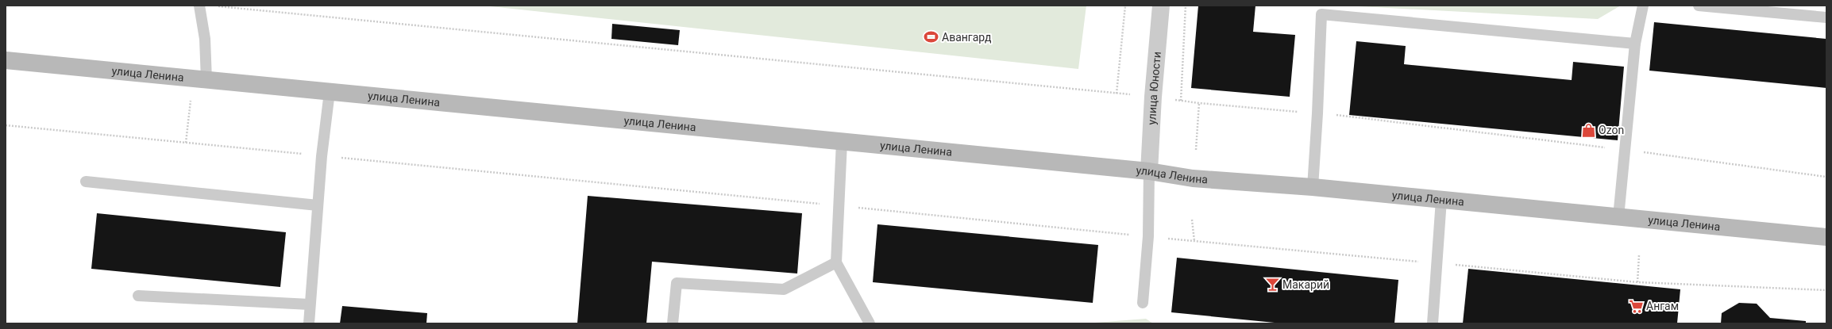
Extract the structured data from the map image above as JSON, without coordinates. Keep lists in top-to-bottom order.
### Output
{
  "streets": {
    "main road": ["улица Ленина"],
    "street": ["улица Юности"]
  },
  "crossings": [
    ["улица Ленина", "улица Юности"]
  ],
  "places": {
    "sports": ["Авангард"],
    "shop": ["Ozon"],
    "bar": ["Макарий"],
    "supermarket": ["Ангам"]
  }
}
